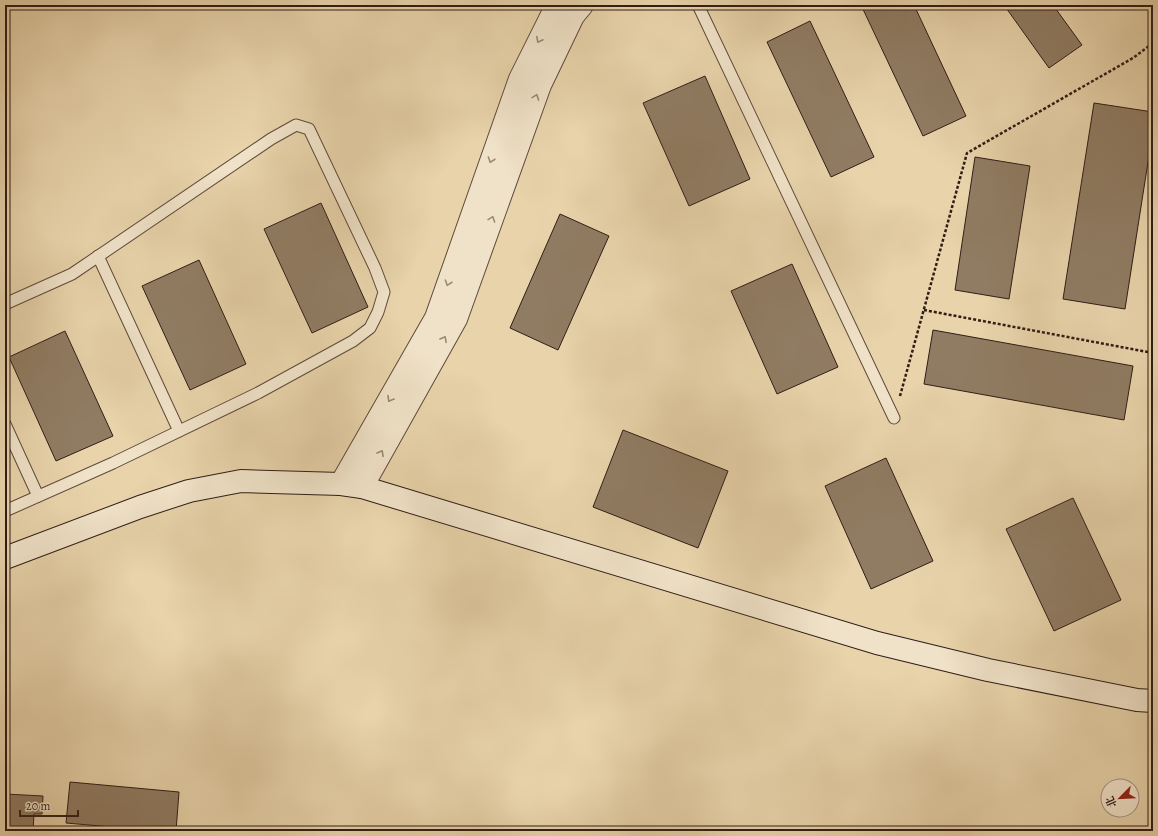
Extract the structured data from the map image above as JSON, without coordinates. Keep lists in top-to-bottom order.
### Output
{
  "scale_bar": "20 m",
  "north": "bottom left"
}
